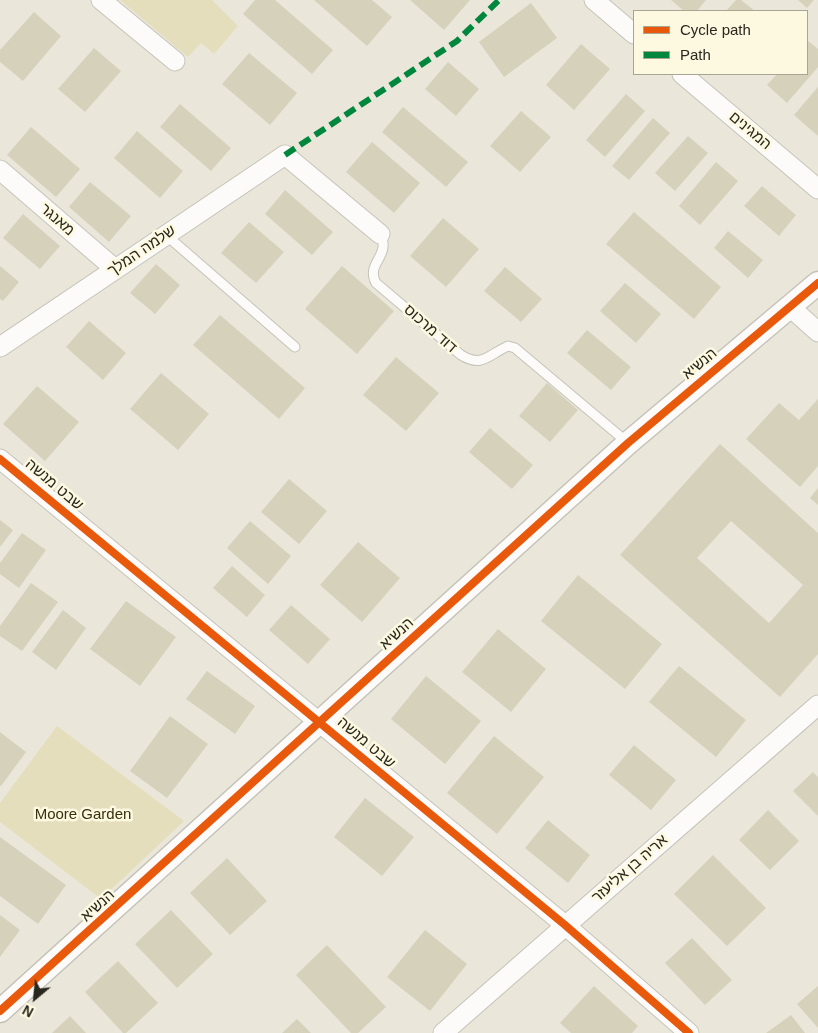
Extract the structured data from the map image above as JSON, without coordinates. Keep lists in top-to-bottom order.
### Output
{
  "streets": {
    "street": [
      "המגינים",
      "מאנגר",
      "שלמה המלך",
      "דוד מרכוס",
      "הנשיא",
      "שבט מנשה",
      "אריה בן אליעזר"
    ]
  },
  "crossings": [
    ["מאנגר", "שלמה המלך"],
    ["שלמה המלך", "דוד מרכוס"],
    ["דוד מרכוס", "הנשיא"],
    ["הנשיא", "שבט מנשה"],
    ["שבט מנשה", "אריה בן אליעזר"]
  ],
  "parks": ["Moore Garden"],
  "legend": ["Cycle path", "Path"],
  "north": "bottom left"
}
